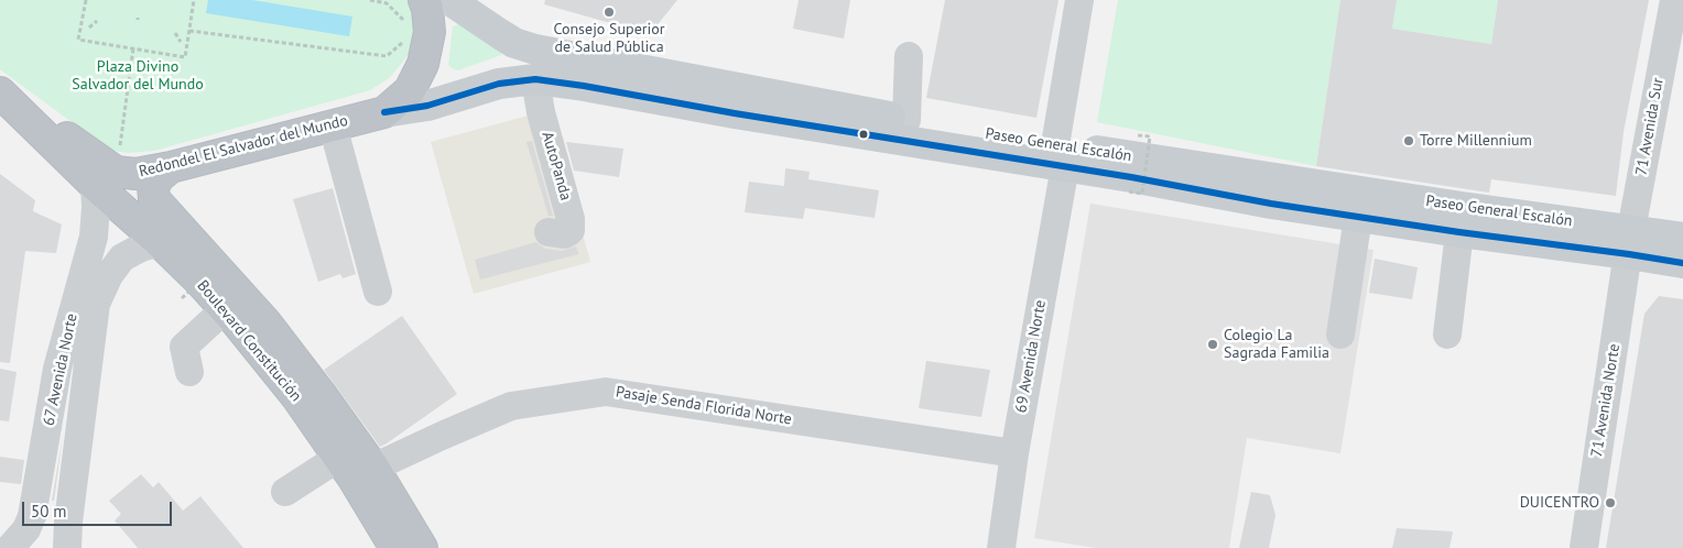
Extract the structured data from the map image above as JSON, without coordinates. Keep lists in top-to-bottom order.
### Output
{
  "streets": {
    "highway": ["Redondel El Salvador del Mundo", "Boulevard Constitución"],
    "main road": ["Paseo General Escalón"],
    "street": [
      "71 Avenida Sur",
      "AutoPanda",
      "69 Avenida Norte",
      "67 Avenida Norte",
      "71 Avenida Norte",
      "Pasaje Senda Florida Norte"
    ]
  },
  "crossings": [
    ["71 Avenida Sur", "Paseo General Escalón"],
    ["71 Avenida Sur", "71 Avenida Norte"],
    ["Paseo General Escalón", "Redondel El Salvador del Mundo"],
    ["Paseo General Escalón", "AutoPanda"],
    ["Paseo General Escalón", "69 Avenida Norte"],
    ["Paseo General Escalón", "71 Avenida Norte"],
    ["Redondel El Salvador del Mundo", "Boulevard Constitución"],
    ["Boulevard Constitución", "67 Avenida Norte"],
    ["Boulevard Constitución", "Pasaje Senda Florida Norte"],
    ["69 Avenida Norte", "Pasaje Senda Florida Norte"]
  ],
  "parks": ["Plaza Divino Salvador del Mundo"],
  "places": [
    "Consejo Superior de Salud Pública",
    "Torre Millennium",
    "Colegio La Sagrada Familia",
    "DUICENTRO"
  ],
  "scale_bar": "50 m"
}
